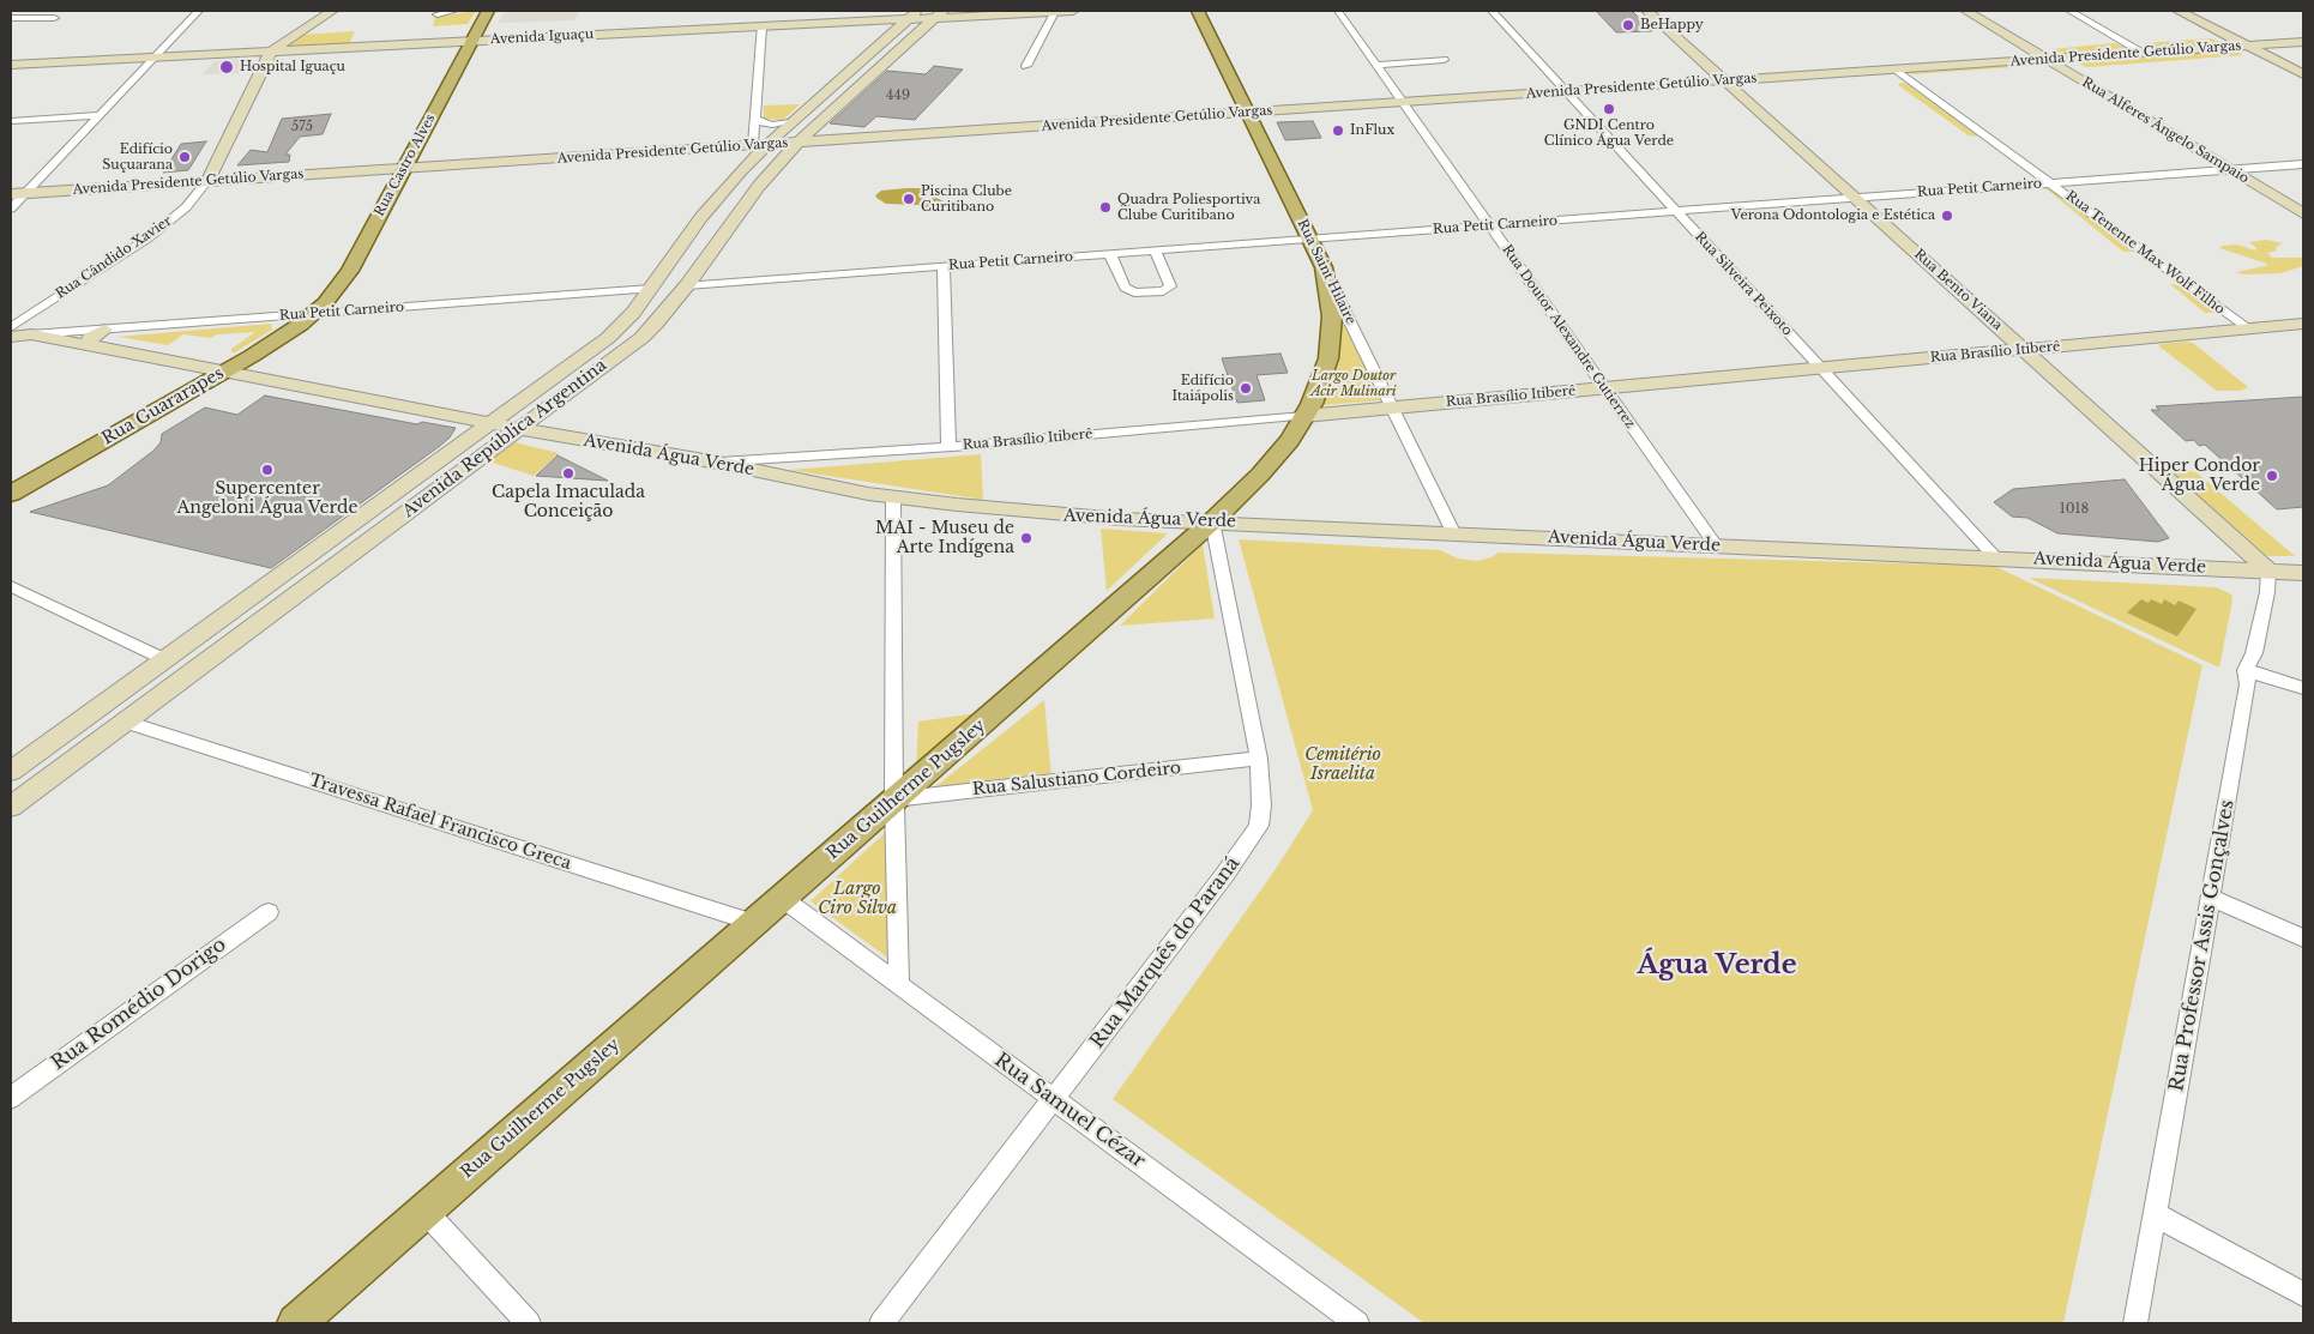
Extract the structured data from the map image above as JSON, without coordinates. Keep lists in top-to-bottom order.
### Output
{
  "streets": {
    "main road": [
      "Avenida Iguaçu",
      "Avenida Presidente Getúlio Vargas",
      "Rua Alferes Ângelo Sampaio",
      "Rua Castro Alves",
      "Rua Cândido Xavier",
      "Rua Saint Hilaire",
      "Rua Bento Viana",
      "Rua Brasílio Itiberê",
      "Rua Guararapes",
      "Avenida República Argentina",
      "Avenida Água Verde",
      "Rua Guilherme Pugsley"
    ],
    "street": [
      "Rua Petit Carneiro",
      "Rua Tenente Max Wolf Filho",
      "Rua Silveira Peixoto",
      "Rua Doutor Alexandre Gutierrez",
      "Rua Salustiano Cordeiro",
      "Travessa Rafael Francisco Greca",
      "Rua Professor Assis Gonçalves",
      "Rua Marquês do Paraná",
      "Rua Romédio Dorigo",
      "Rua Samuel Cézar"
    ]
  },
  "crossings": [
    ["Avenida Iguaçu", "Rua Castro Alves"],
    ["Avenida Iguaçu", "Rua Cândido Xavier"],
    ["Avenida Iguaçu", "Avenida República Argentina"],
    ["Avenida Presidente Getúlio Vargas", "Rua Alferes Ângelo Sampaio"],
    ["Avenida Presidente Getúlio Vargas", "Rua Castro Alves"],
    ["Avenida Presidente Getúlio Vargas", "Rua Tenente Max Wolf Filho"],
    ["Avenida Presidente Getúlio Vargas", "Rua Cândido Xavier"],
    ["Avenida Presidente Getúlio Vargas", "Rua Saint Hilaire"],
    ["Avenida Presidente Getúlio Vargas", "Rua Silveira Peixoto"],
    ["Avenida Presidente Getúlio Vargas", "Rua Bento Viana"],
    ["Avenida Presidente Getúlio Vargas", "Rua Doutor Alexandre Gutierrez"],
    ["Avenida Presidente Getúlio Vargas", "Avenida República Argentina"],
    ["Rua Alferes Ângelo Sampaio", "Rua Petit Carneiro"],
    ["Rua Castro Alves", "Rua Petit Carneiro"],
    ["Rua Castro Alves", "Rua Guararapes"],
    ["Rua Petit Carneiro", "Rua Tenente Max Wolf Filho"],
    ["Rua Petit Carneiro", "Rua Saint Hilaire"],
    ["Rua Petit Carneiro", "Rua Silveira Peixoto"],
    ["Rua Petit Carneiro", "Rua Bento Viana"],
    ["Rua Petit Carneiro", "Rua Doutor Alexandre Gutierrez"],
    ["Rua Petit Carneiro", "Rua Guararapes"],
    ["Rua Petit Carneiro", "Avenida República Argentina"],
    ["Rua Petit Carneiro", "Avenida Água Verde"],
    ["Rua Tenente Max Wolf Filho", "Rua Brasílio Itiberê"],
    ["Rua Saint Hilaire", "Rua Brasílio Itiberê"],
    ["Rua Saint Hilaire", "Avenida Água Verde"],
    ["Rua Saint Hilaire", "Rua Guilherme Pugsley"],
    ["Rua Silveira Peixoto", "Rua Brasílio Itiberê"],
    ["Rua Silveira Peixoto", "Avenida Água Verde"],
    ["Rua Bento Viana", "Rua Brasílio Itiberê"],
    ["Rua Bento Viana", "Avenida Água Verde"],
    ["Rua Bento Viana", "Rua Professor Assis Gonçalves"],
    ["Rua Doutor Alexandre Gutierrez", "Rua Brasílio Itiberê"],
    ["Rua Doutor Alexandre Gutierrez", "Avenida Água Verde"],
    ["Rua Brasílio Itiberê", "Avenida Água Verde"],
    ["Rua Brasílio Itiberê", "Rua Guilherme Pugsley"],
    ["Rua Guararapes", "Avenida Água Verde"],
    ["Avenida República Argentina", "Avenida Água Verde"],
    ["Avenida República Argentina", "Travessa Rafael Francisco Greca"],
    ["Avenida Água Verde", "Rua Guilherme Pugsley"],
    ["Avenida Água Verde", "Rua Professor Assis Gonçalves"],
    ["Avenida Água Verde", "Rua Marquês do Paraná"],
    ["Rua Salustiano Cordeiro", "Rua Guilherme Pugsley"],
    ["Rua Salustiano Cordeiro", "Rua Marquês do Paraná"],
    ["Rua Guilherme Pugsley", "Travessa Rafael Francisco Greca"],
    ["Rua Guilherme Pugsley", "Rua Marquês do Paraná"],
    ["Rua Guilherme Pugsley", "Rua Samuel Cézar"],
    ["Rua Marquês do Paraná", "Rua Samuel Cézar"]
  ],
  "districts": ["Água Verde"],
  "parks": ["Largo Doutor Acir Mulinari", "Cemitério Israelita", "Largo Ciro Silva"],
  "places": [
    "BeHappy",
    "Hospital Iguaçu",
    "GNDI Centro Clínico Água Verde",
    "InFlux",
    "Edifício Suçuarana",
    "Piscina Clube Curitibano",
    "Quadra Poliesportiva Clube Curitibano",
    "Verona Odontologia e Estética",
    "Edifício Itaiápolis",
    "Supercenter Angeloni Água Verde",
    "Capela Imaculada Conceição",
    "Hiper Condor Água Verde",
    "MAI - Museu de Arte Indígena"
  ],
  "house_numbers": ["449", "575", "1018"]
}
